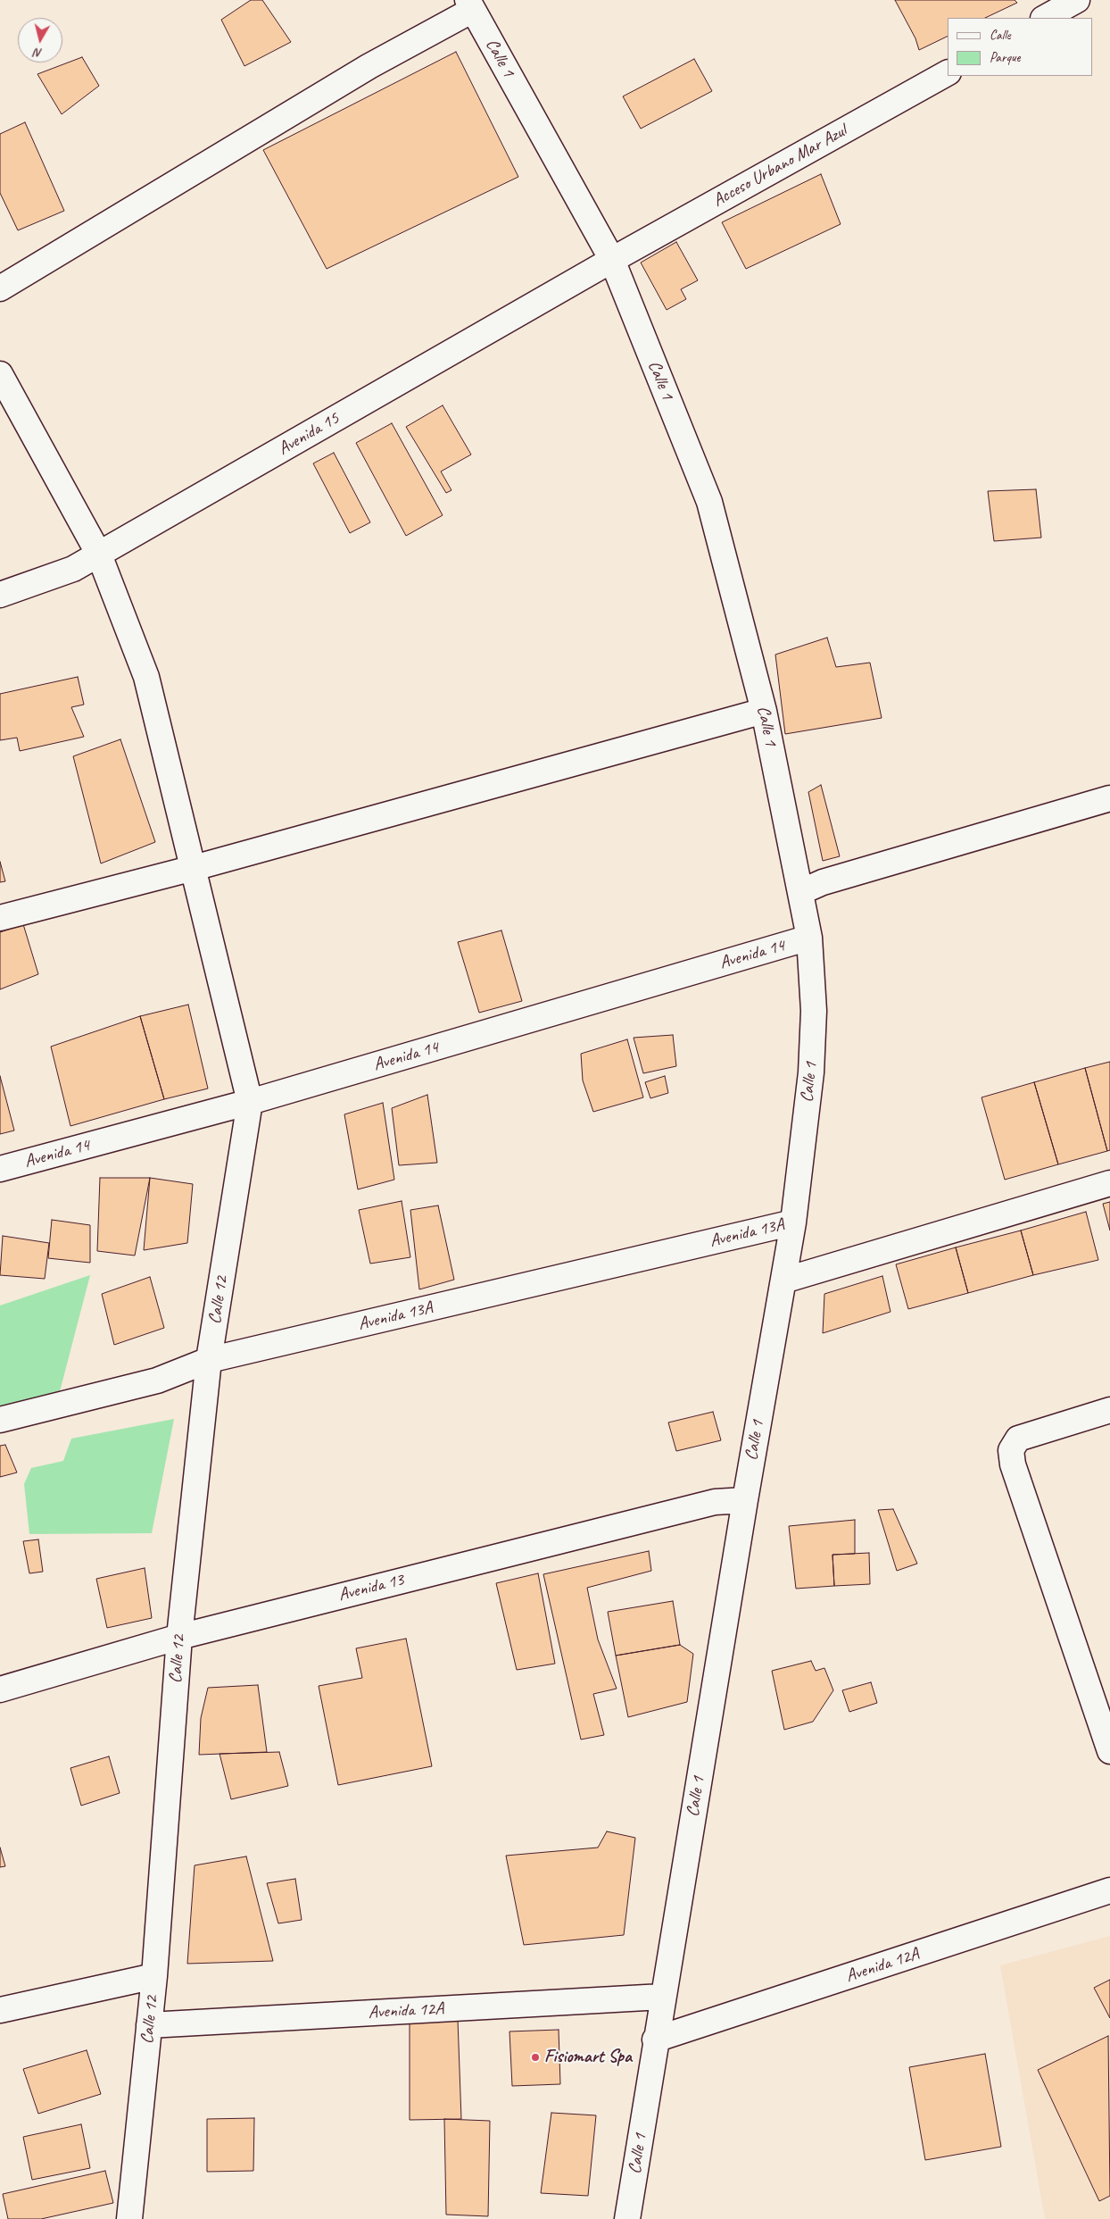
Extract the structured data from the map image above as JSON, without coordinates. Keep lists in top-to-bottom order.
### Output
{
  "streets": {
    "street": [
      "Calle 1",
      "Acceso Urbano Mar Azul",
      "Avenida 15",
      "Avenida 14",
      "Avenida 13A",
      "Calle 12",
      "Avenida 13",
      "Avenida 12A"
    ]
  },
  "crossings": [
    ["Calle 1", "Acceso Urbano Mar Azul"],
    ["Calle 1", "Avenida 15"],
    ["Calle 1", "Avenida 14"],
    ["Calle 1", "Avenida 13A"],
    ["Calle 1", "Avenida 13"],
    ["Calle 1", "Avenida 12A"],
    ["Acceso Urbano Mar Azul", "Avenida 15"],
    ["Avenida 14", "Calle 12"],
    ["Avenida 13A", "Calle 12"],
    ["Calle 12", "Avenida 13"],
    ["Calle 12", "Avenida 12A"]
  ],
  "places": ["Fisiomart Spa"],
  "legend": ["Calle", "Parque"],
  "north": "bottom"
}
